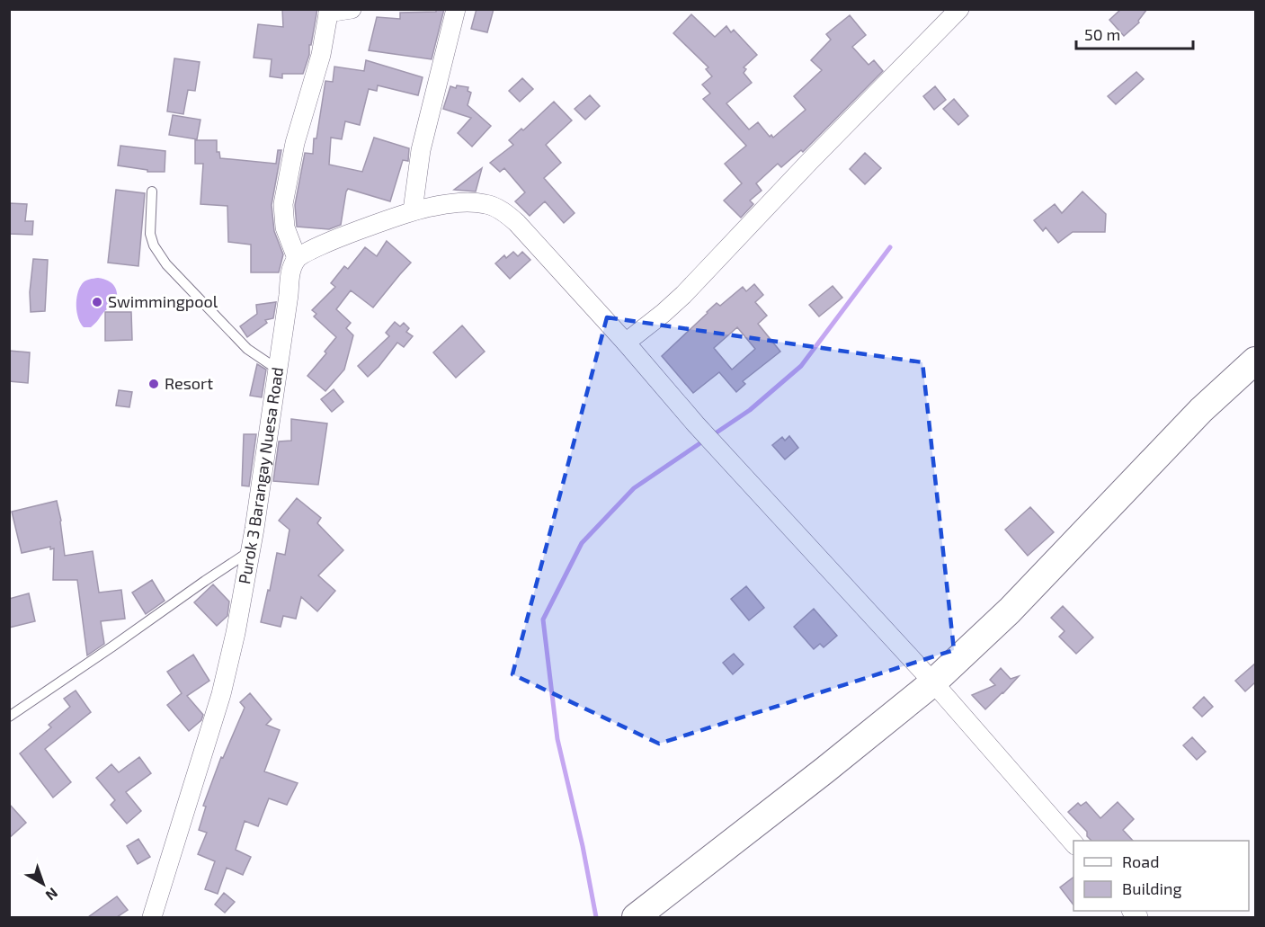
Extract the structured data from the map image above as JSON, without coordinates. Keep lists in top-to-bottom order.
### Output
{
  "streets": {
    "street": ["Purok 3 Barangay Nuesa Road"]
  },
  "places": ["Swimmingpool", "Resort"],
  "legend": ["Road", "Building"],
  "scale_bar": "50 m",
  "north": "bottom right"
}
